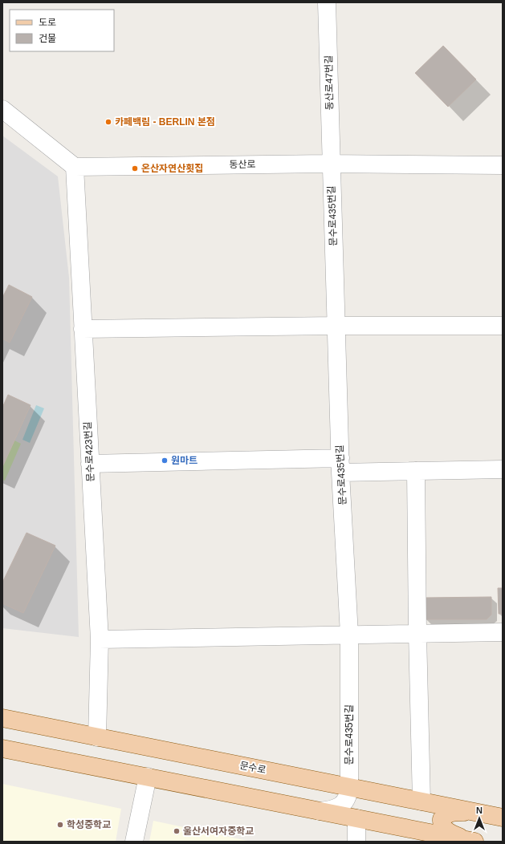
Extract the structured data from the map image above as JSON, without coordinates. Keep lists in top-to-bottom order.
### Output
{
  "streets": {
    "main road": ["문수로"],
    "street": [
      "동산로47번길",
      "동산로",
      "문수로435번길",
      "문수로423번길"
    ]
  },
  "crossings": [
    ["동산로47번길", "동산로"],
    ["동산로47번길", "문수로435번길"],
    ["동산로", "문수로435번길"],
    ["동산로", "문수로423번길"],
    ["문수로435번길", "문수로"],
    ["문수로423번길", "문수로"]
  ],
  "places": [
    "카페백림 - BERLIN 본점",
    "온산자연산횟집",
    "원마트",
    "학성중학교",
    "울산서여자중학교"
  ],
  "legend": ["도로", "건물"],
  "north": "top"
}
